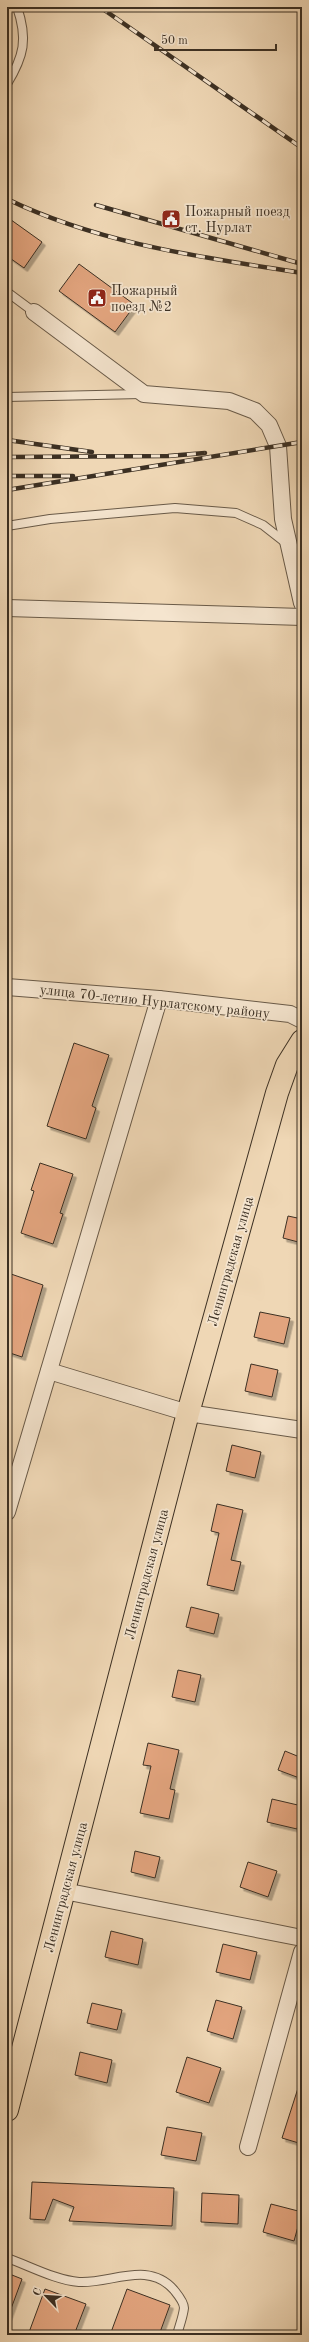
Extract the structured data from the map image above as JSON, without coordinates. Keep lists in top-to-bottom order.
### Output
{
  "streets": {
    "main road": ["Ленинградская улица"],
    "street": ["улица 70-летию Нурлатскому району"]
  },
  "places": {
    "public building": ["Пожарный поезд ст. Нурлат", "Пожарный поезд №2"]
  },
  "scale_bar": "50 m",
  "north": "top left"
}
